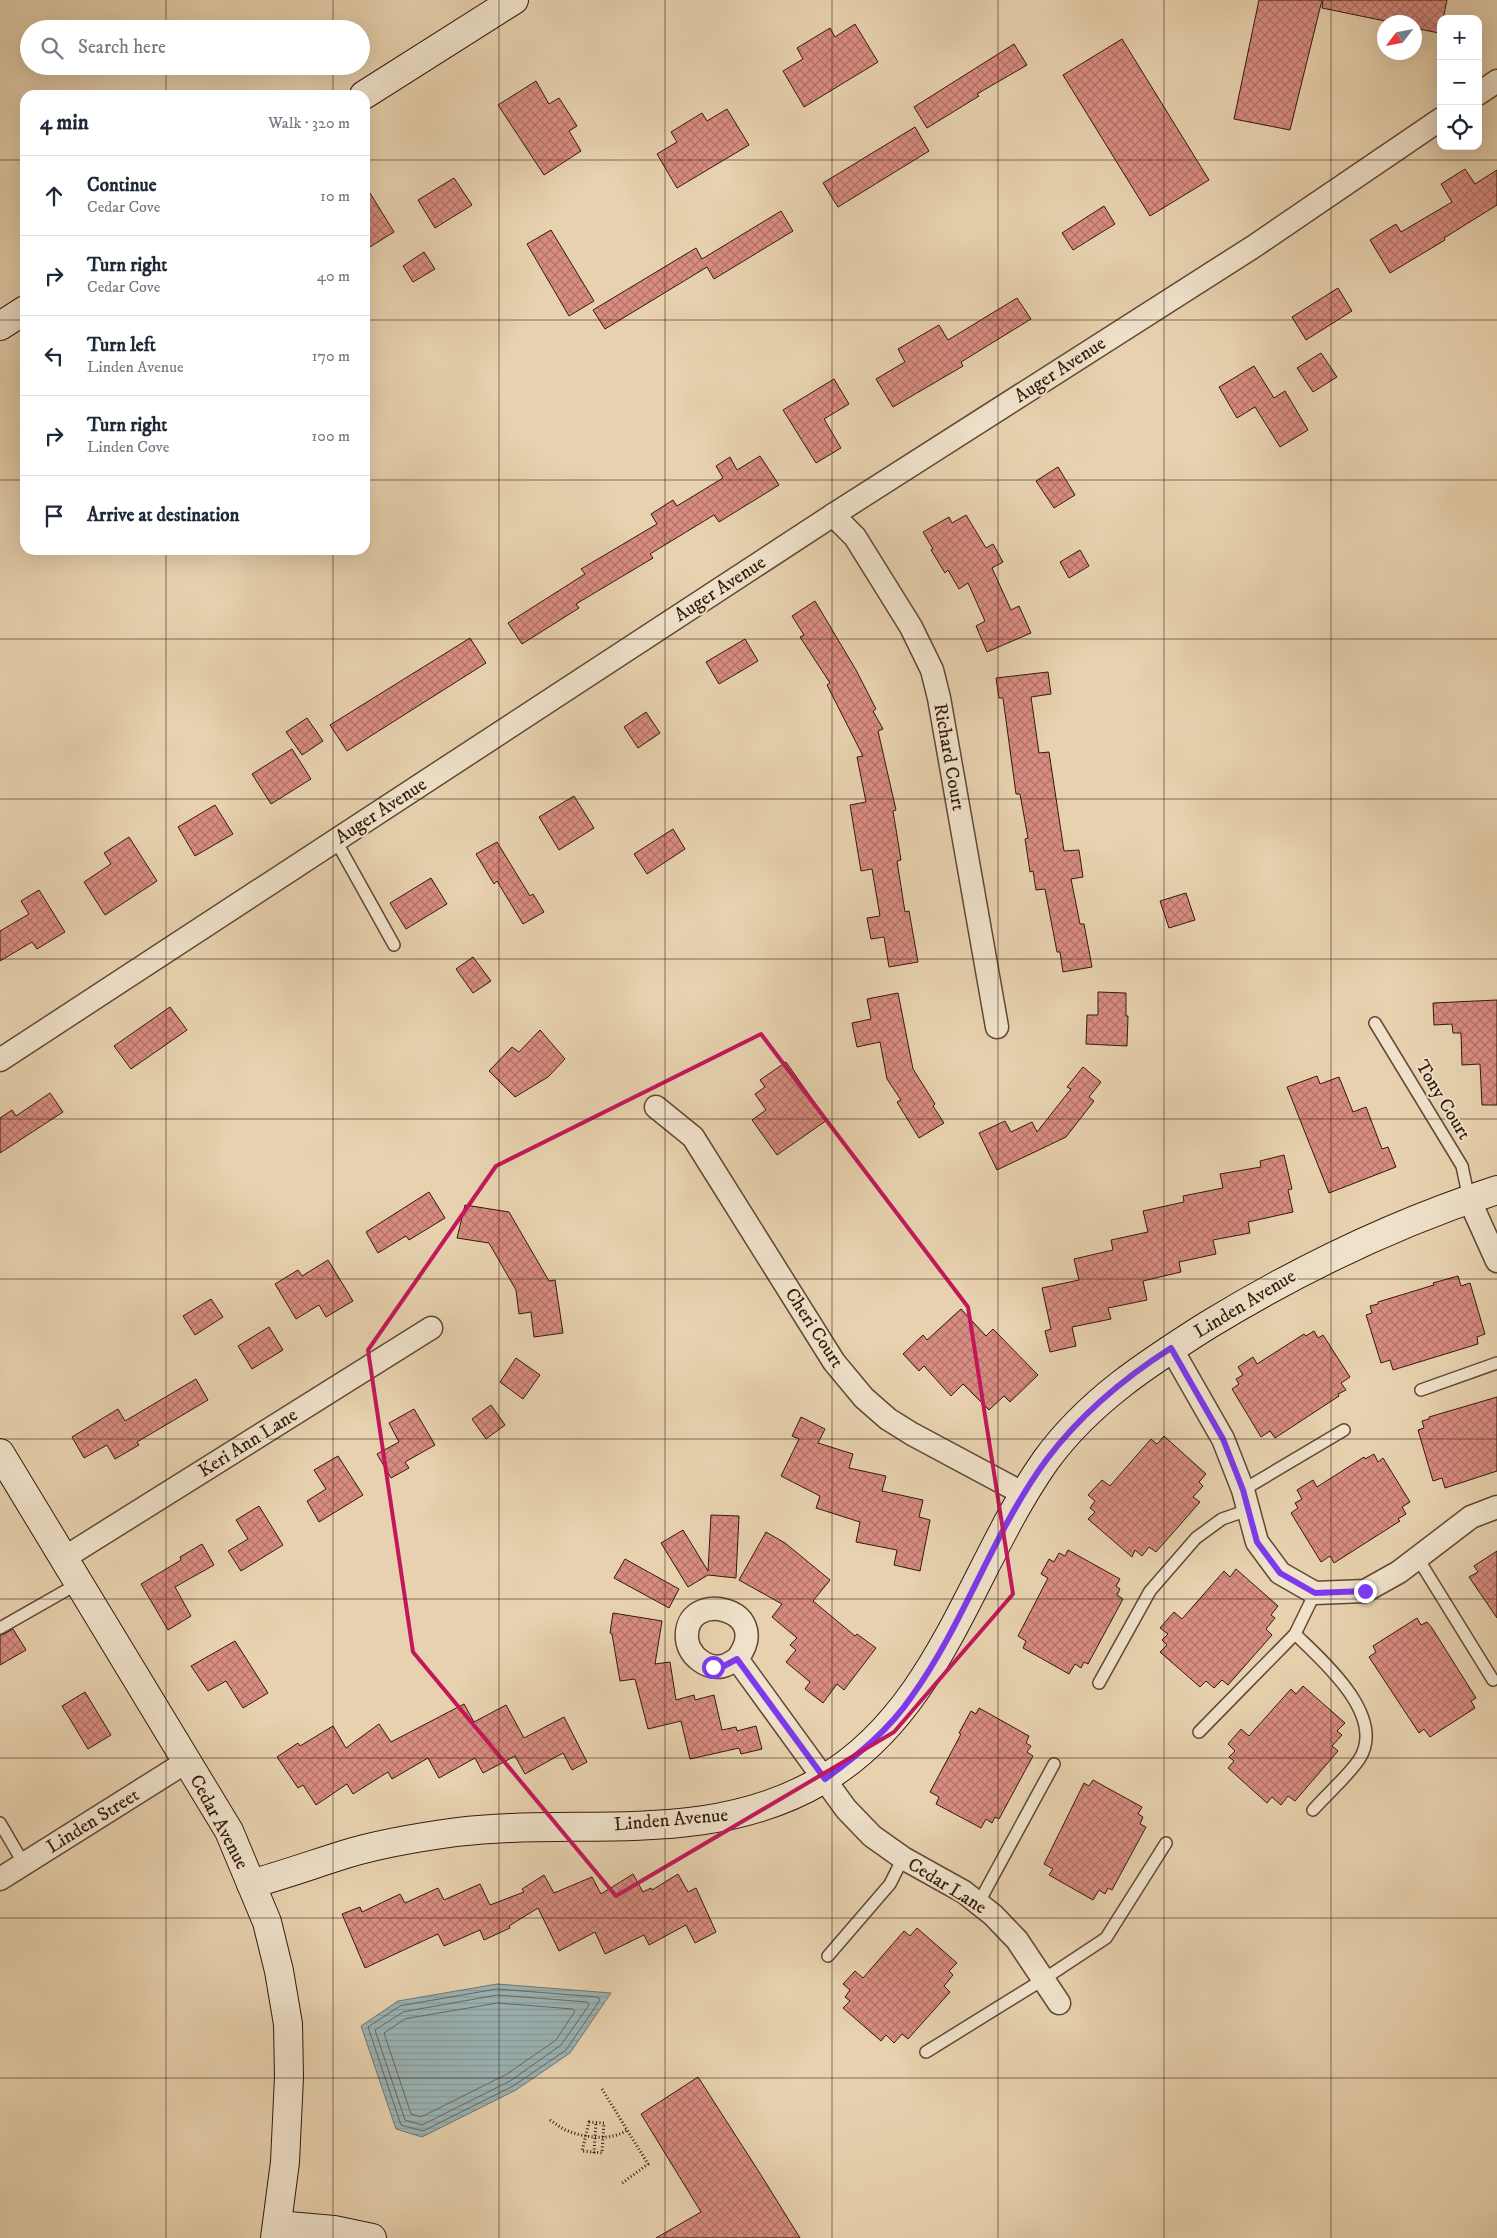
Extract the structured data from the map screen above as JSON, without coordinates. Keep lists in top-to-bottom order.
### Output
{
  "streets": {
    "street": [
      "Auger Avenue",
      "Richard Court",
      "Linden Avenue",
      "Cheri Court",
      "Keri Ann Lane",
      "Linden Street",
      "Cedar Avenue",
      "Cedar Lane"
    ],
    "lane": ["Tony Court"]
  },
  "crossings": [
    ["Auger Avenue", "Richard Court"],
    ["Tony Court", "Linden Avenue"],
    ["Linden Avenue", "Cheri Court"],
    ["Linden Avenue", "Cedar Avenue"],
    ["Linden Avenue", "Cedar Lane"],
    ["Keri Ann Lane", "Cedar Avenue"],
    ["Linden Street", "Cedar Avenue"]
  ],
  "north": "bottom left",
  "page": {
    "map_buttons": ["+", "−"],
    "search": "Search here",
    "heading": ["4 min", "Walk · 320 m"],
    "list": [
      ["Continue", "Cedar Cove", "10 m"],
      ["Turn right", "Cedar Cove", "40 m"],
      ["Turn left", "Linden Avenue", "170 m"],
      ["Turn right", "Linden Cove", "100 m"],
      "Arrive at destination"
    ]
  }
}
